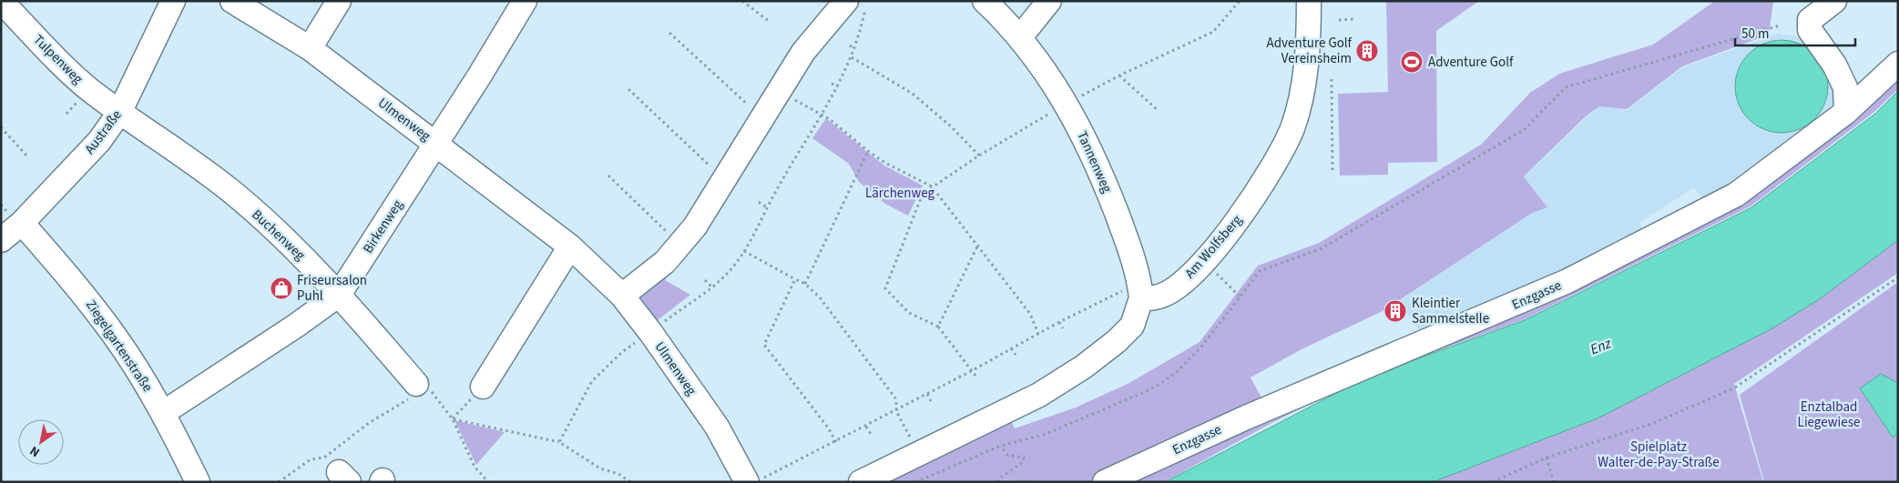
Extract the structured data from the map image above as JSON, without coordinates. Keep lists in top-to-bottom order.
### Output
{
  "streets": {
    "street": [
      "Tulpenweg",
      "Ulmenweg",
      "Austraße",
      "Tannenweg",
      "Birkenweg",
      "Buchenweg",
      "Am Wolfsberg",
      "Enzgasse",
      "Ziegelgartenstraße"
    ]
  },
  "crossings": [
    ["Tulpenweg", "Austraße"],
    ["Tulpenweg", "Buchenweg"],
    ["Ulmenweg", "Birkenweg"],
    ["Austraße", "Buchenweg"],
    ["Austraße", "Ziegelgartenstraße"],
    ["Tannenweg", "Am Wolfsberg"],
    ["Birkenweg", "Buchenweg"],
    ["Birkenweg", "Ziegelgartenstraße"]
  ],
  "water": ["Enz"],
  "parks": ["Lärchenweg", "Enztalbad Liegewiese", "Spielplatz Walter-de-Pay-Straße"],
  "places": {
    "building": ["Adventure Golf Vereinsheim", "Kleintier Sammelstelle"],
    "sports": ["Adventure Golf"],
    "shop": ["Friseursalon Puhl"]
  },
  "scale_bar": "50 m",
  "north": "bottom left"
}
